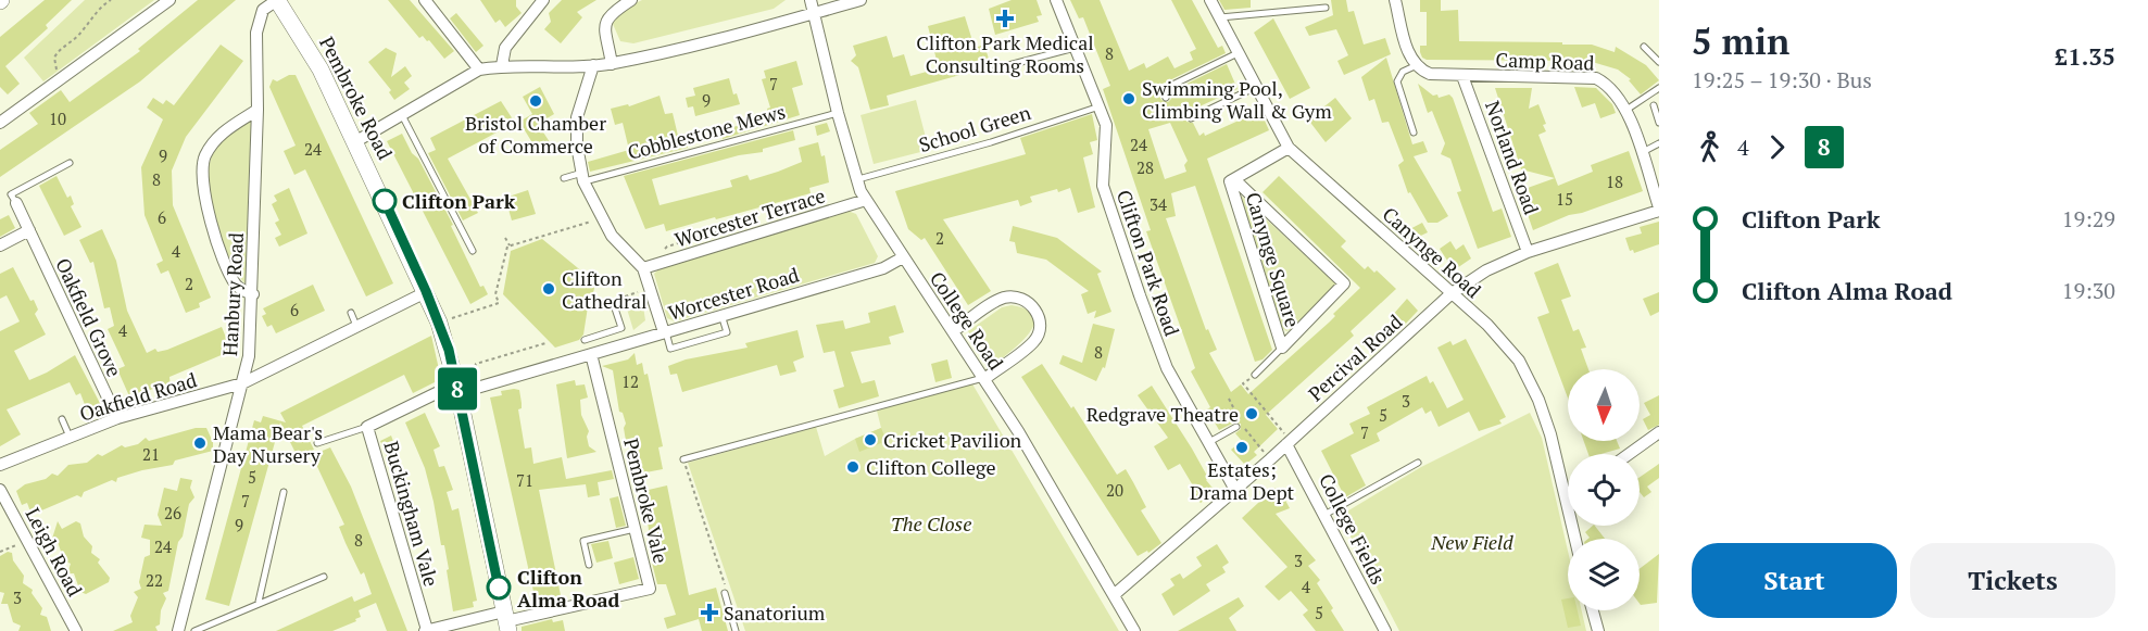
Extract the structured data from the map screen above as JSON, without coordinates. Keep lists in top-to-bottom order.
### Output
{
  "streets": {
    "main road": ["Pembroke Road"],
    "street": [
      "Camp Road",
      "Norland Road",
      "Worcester Terrace",
      "Canynge Road",
      "Canynge Square",
      "Clifton Park Road",
      "Worcester Road",
      "Hanbury Road",
      "Oakfield Grove",
      "College Road",
      "Percival Road",
      "Oakfield Road",
      "Pembroke Vale",
      "Buckingham Vale",
      "College Fields",
      "Leigh Road"
    ],
    "lane": ["School Green", "Cobblestone Mews"]
  },
  "crossings": [
    ["Camp Road", "Norland Road"],
    ["Camp Road", "Percival Road"],
    ["Pembroke Road", "Worcester Road"],
    ["Pembroke Road", "Hanbury Road"],
    ["Pembroke Road", "Oakfield Road"],
    ["Pembroke Road", "Pembroke Vale"],
    ["Pembroke Road", "Buckingham Vale"],
    ["School Green", "Clifton Park Road"],
    ["School Green", "College Road"],
    ["Cobblestone Mews", "College Road"],
    ["Norland Road", "Percival Road"],
    ["Worcester Terrace", "College Road"],
    ["Canynge Road", "Canynge Square"],
    ["Canynge Road", "Percival Road"],
    ["Clifton Park Road", "Percival Road"],
    ["Worcester Road", "College Road"],
    ["Worcester Road", "Pembroke Vale"],
    ["Worcester Road", "Buckingham Vale"],
    ["Hanbury Road", "Oakfield Road"],
    ["Oakfield Grove", "Oakfield Road"],
    ["College Road", "Percival Road"],
    ["Percival Road", "College Fields"]
  ],
  "parks": ["The Close", "New Field"],
  "places": {
    "health": ["Clifton Park Medical Consulting Rooms", "Sanatorium"],
    "other": [
      "Swimming Pool, Climbing Wall & Gym",
      "Bristol Chamber of Commerce",
      "Clifton Park",
      "Clifton Cathedral",
      "Redgrave Theatre",
      "Cricket Pavilion",
      "Mama Bear's Day Nursery",
      "Estates; Drama Dept",
      "Clifton College",
      "Clifton Alma Road"
    ]
  },
  "lines": ["bus line 8"],
  "house_numbers": [
    "8",
    "7",
    "9",
    "10",
    "24",
    "24",
    "9",
    "28",
    "8",
    "18",
    "15",
    "34",
    "6",
    "2",
    "4",
    "2",
    "6",
    "4",
    "8",
    "12",
    "3",
    "5",
    "7",
    "21",
    "5",
    "71",
    "20",
    "7",
    "26",
    "9",
    "8",
    "24",
    "3",
    "22",
    "4",
    "3",
    "5"
  ],
  "north": "bottom",
  "page": {
    "on_map": "8",
    "heading": ["5 min", "19:25 – 19:30 · Bus", "£1.35"],
    "legs": ["4", "8"],
    "list": [
      {
        "name": "Clifton Park",
        "value": "19:29"
      },
      {
        "name": "Clifton Alma Road",
        "value": "19:30"
      }
    ],
    "buttons": ["Start", "Tickets"]
  }
}
